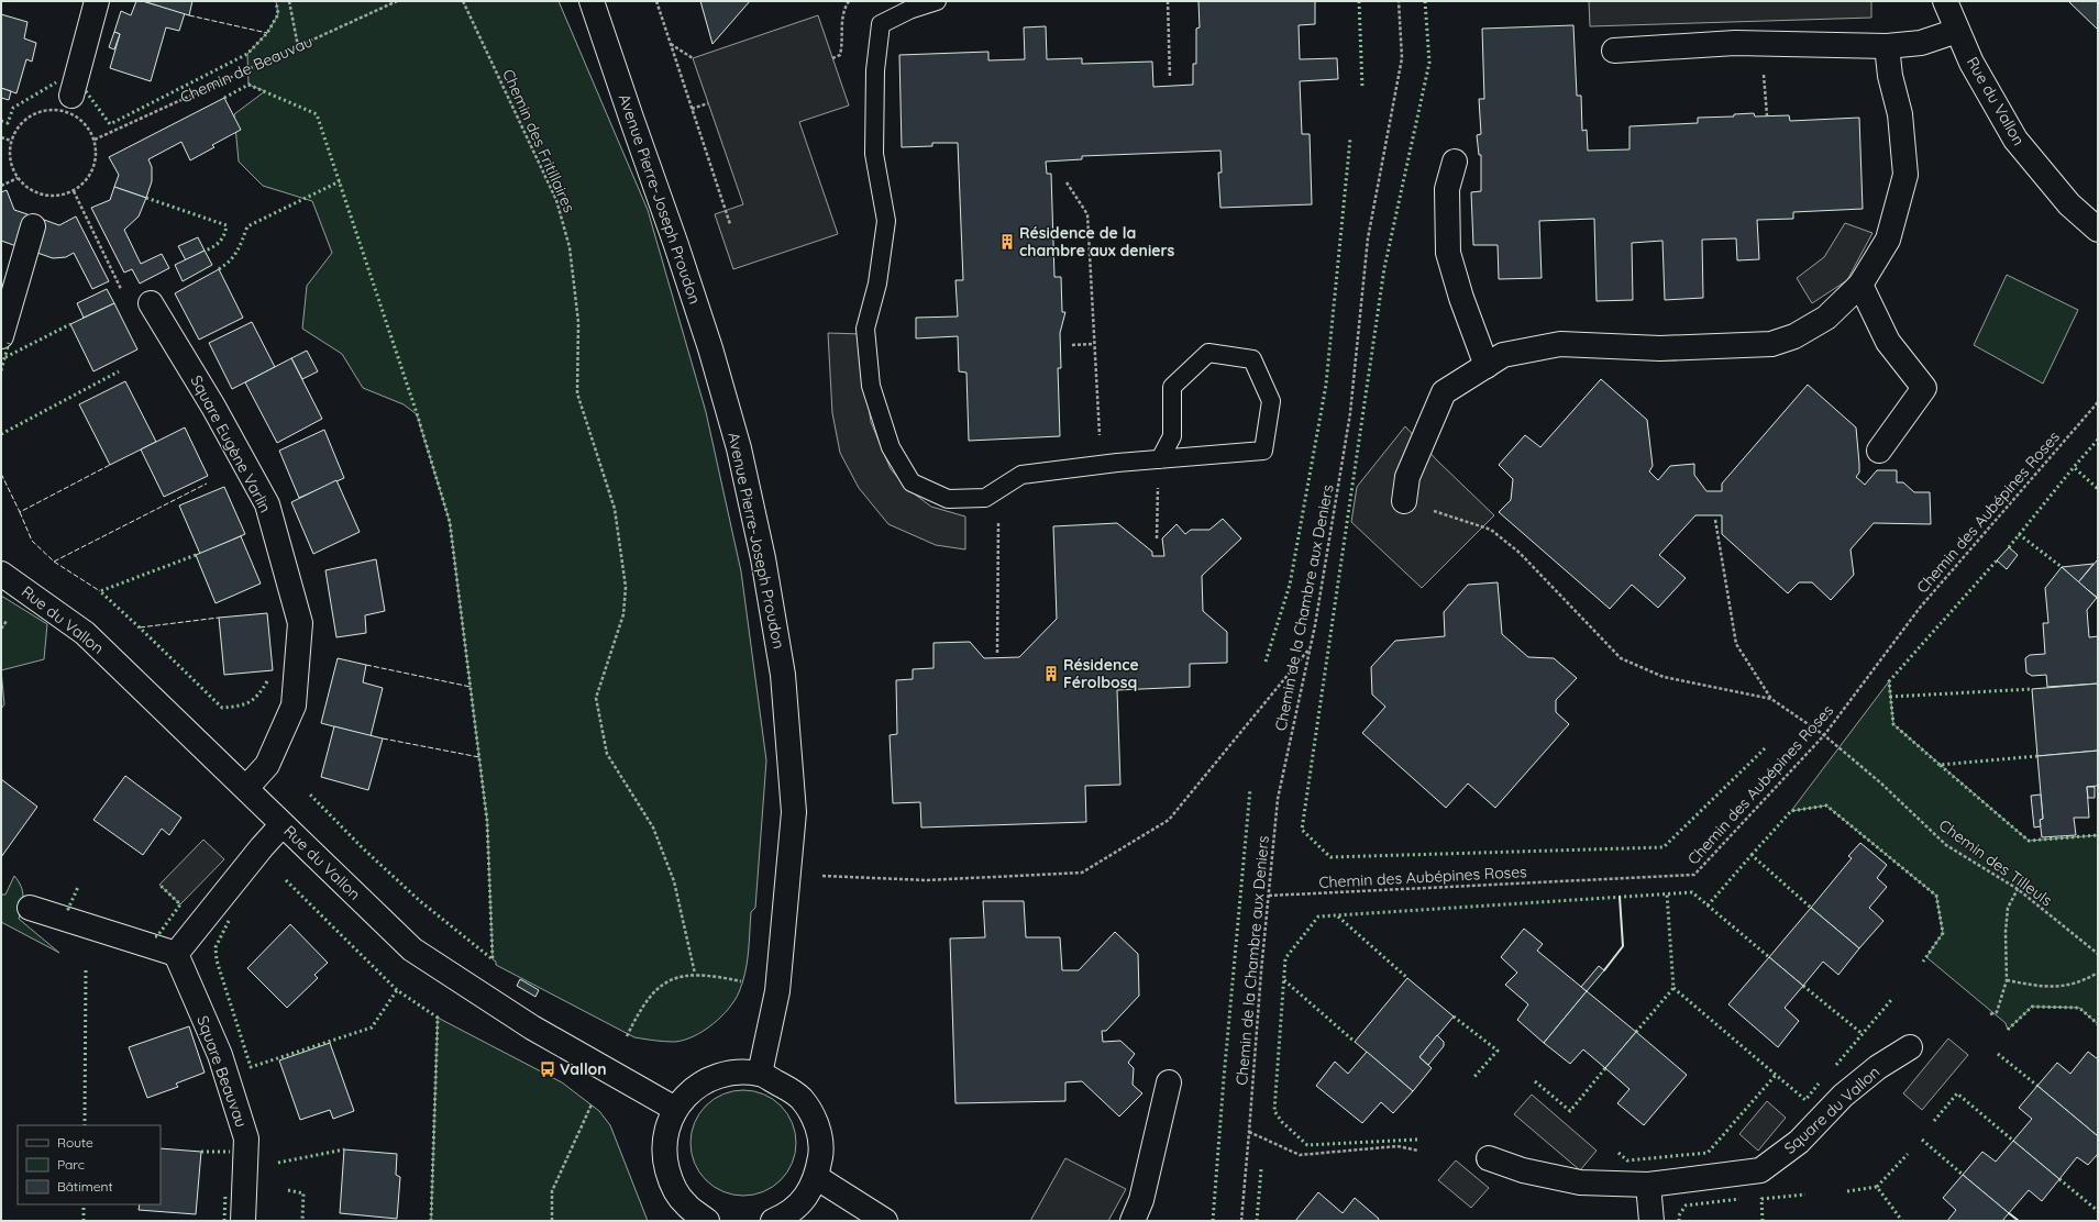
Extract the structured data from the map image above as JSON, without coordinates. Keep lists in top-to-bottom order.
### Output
{
  "streets": {
    "street": [
      "Rue du Vallon",
      "Avenue Pierre-Joseph Proudon",
      "Square Eugène Varlin",
      "Square Beauvau",
      "Square du Vallon"
    ],
    "path": [
      "Chemin de Beauvau",
      "Chemin des Fritillaires",
      "Chemin des Aubépines Roses",
      "Chemin de la Chambre aux Deniers",
      "Chemin des Tilleuls"
    ]
  },
  "crossings": [
    ["Rue du Vallon", "Square Eugène Varlin"],
    ["Chemin des Aubépines Roses", "Chemin de la Chambre aux Deniers"],
    ["Chemin des Aubépines Roses", "Chemin des Tilleuls"]
  ],
  "places": {
    "building": ["Résidence de la chambre aux deniers", "Résidence Férolbosq"],
    "bus stop": ["Vallon"]
  },
  "legend": ["Route", "Parc", "Bâtiment"]
}
